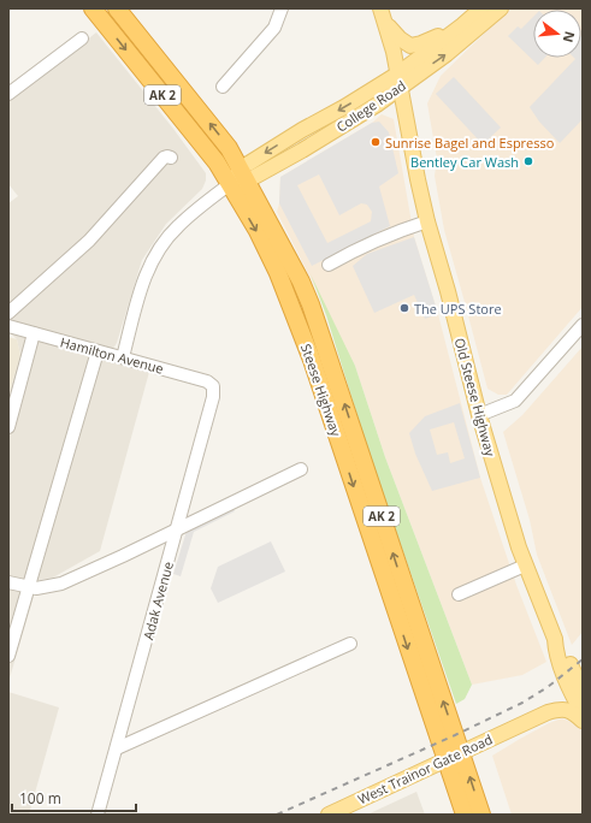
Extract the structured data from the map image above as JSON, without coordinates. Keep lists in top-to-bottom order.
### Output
{
  "streets": {
    "highway": ["AK 2", "Steese Highway"],
    "main road": ["College Road", "Old Steese Highway", "West Trainor Gate Road"],
    "street": ["Hamilton Avenue", "Adak Avenue"]
  },
  "crossings": [
    ["College Road", "Hamilton Avenue"],
    ["College Road", "Steese Highway"],
    ["College Road", "Old Steese Highway"],
    ["Hamilton Avenue", "Adak Avenue"],
    ["Steese Highway", "West Trainor Gate Road"],
    ["Old Steese Highway", "West Trainor Gate Road"]
  ],
  "places": ["Sunrise Bagel and Espresso", "Bentley Car Wash", "The UPS Store"],
  "scale_bar": "100 m",
  "north": "right"
}
